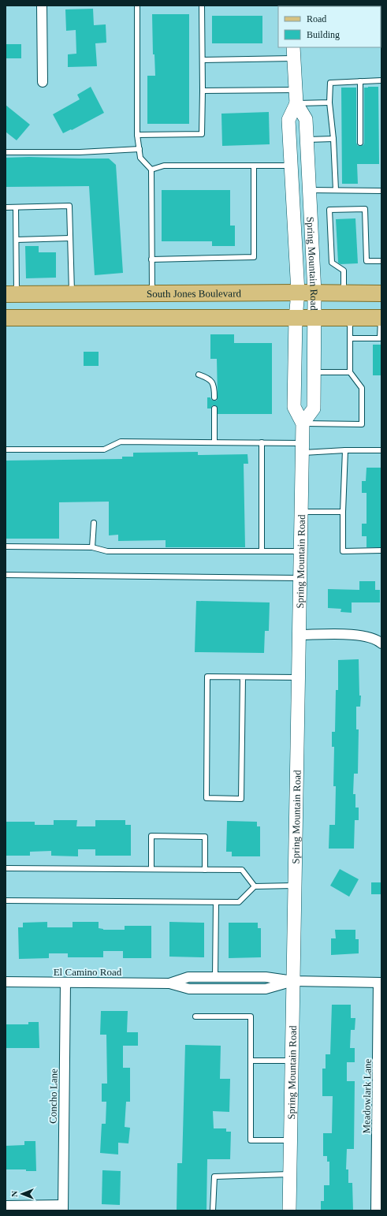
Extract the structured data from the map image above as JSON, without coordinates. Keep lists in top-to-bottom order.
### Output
{
  "streets": {
    "main road": ["Spring Mountain Road", "South Jones Boulevard"],
    "street": ["El Camino Road", "Concho Lane", "Meadowlark Lane"]
  },
  "crossings": [
    ["Spring Mountain Road", "South Jones Boulevard"],
    ["Spring Mountain Road", "El Camino Road"],
    ["El Camino Road", "Concho Lane"],
    ["El Camino Road", "Meadowlark Lane"]
  ],
  "legend": ["Road", "Building"],
  "north": "left"
}
